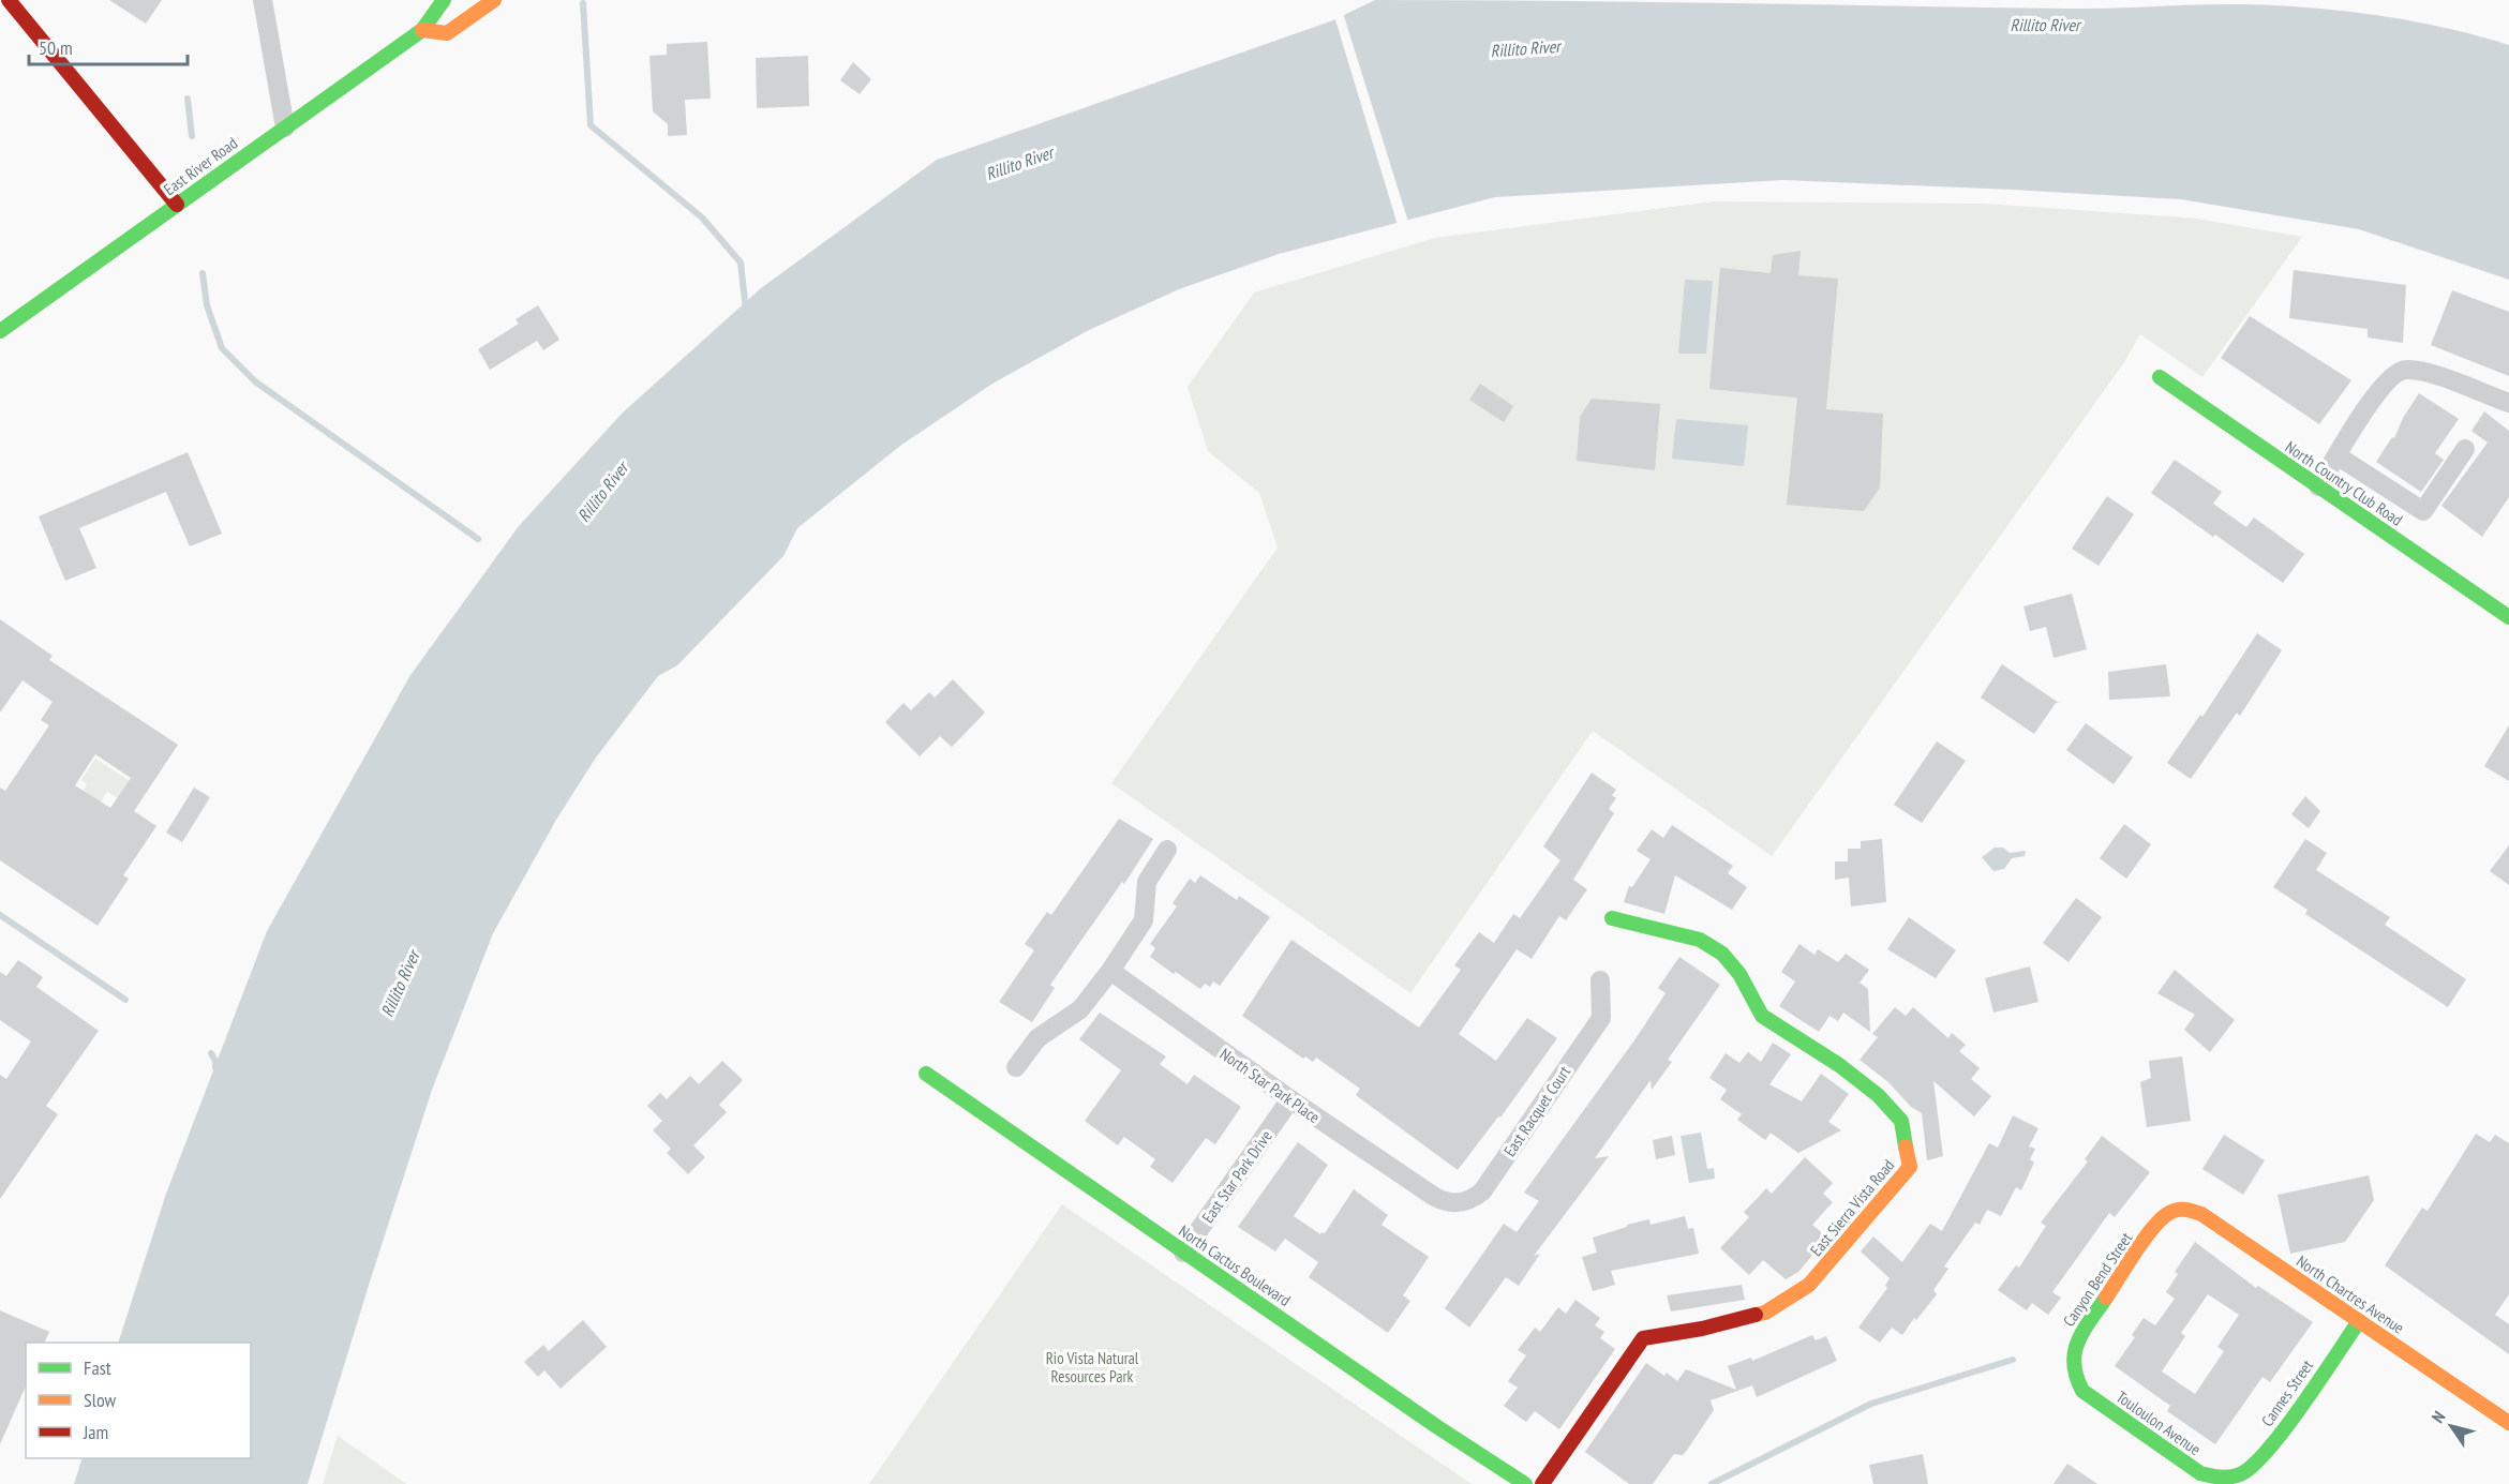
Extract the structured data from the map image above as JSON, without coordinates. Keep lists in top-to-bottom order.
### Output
{
  "streets": {
    "street": [
      "East River Road",
      "North Country Club Road",
      "North Star Park Place",
      "East Racquet Court",
      "East Star Park Drive",
      "East Sierra Vista Road",
      "North Cactus Boulevard",
      "Canyon Bend Street",
      "North Chartres Avenue",
      "Cannes Street",
      "Touloulon Avenue"
    ]
  },
  "crossings": [
    ["North Star Park Place", "East Racquet Court"],
    ["North Star Park Place", "East Star Park Drive"],
    ["East Star Park Drive", "North Cactus Boulevard"],
    ["Canyon Bend Street", "North Chartres Avenue"],
    ["Canyon Bend Street", "Touloulon Avenue"],
    ["North Chartres Avenue", "Cannes Street"],
    ["Cannes Street", "Touloulon Avenue"]
  ],
  "water": ["Rillito River"],
  "parks": ["Rio Vista Natural Resources Park"],
  "legend": ["Fast", "Slow", "Jam"],
  "scale_bar": "50 m",
  "north": "top left"
}
